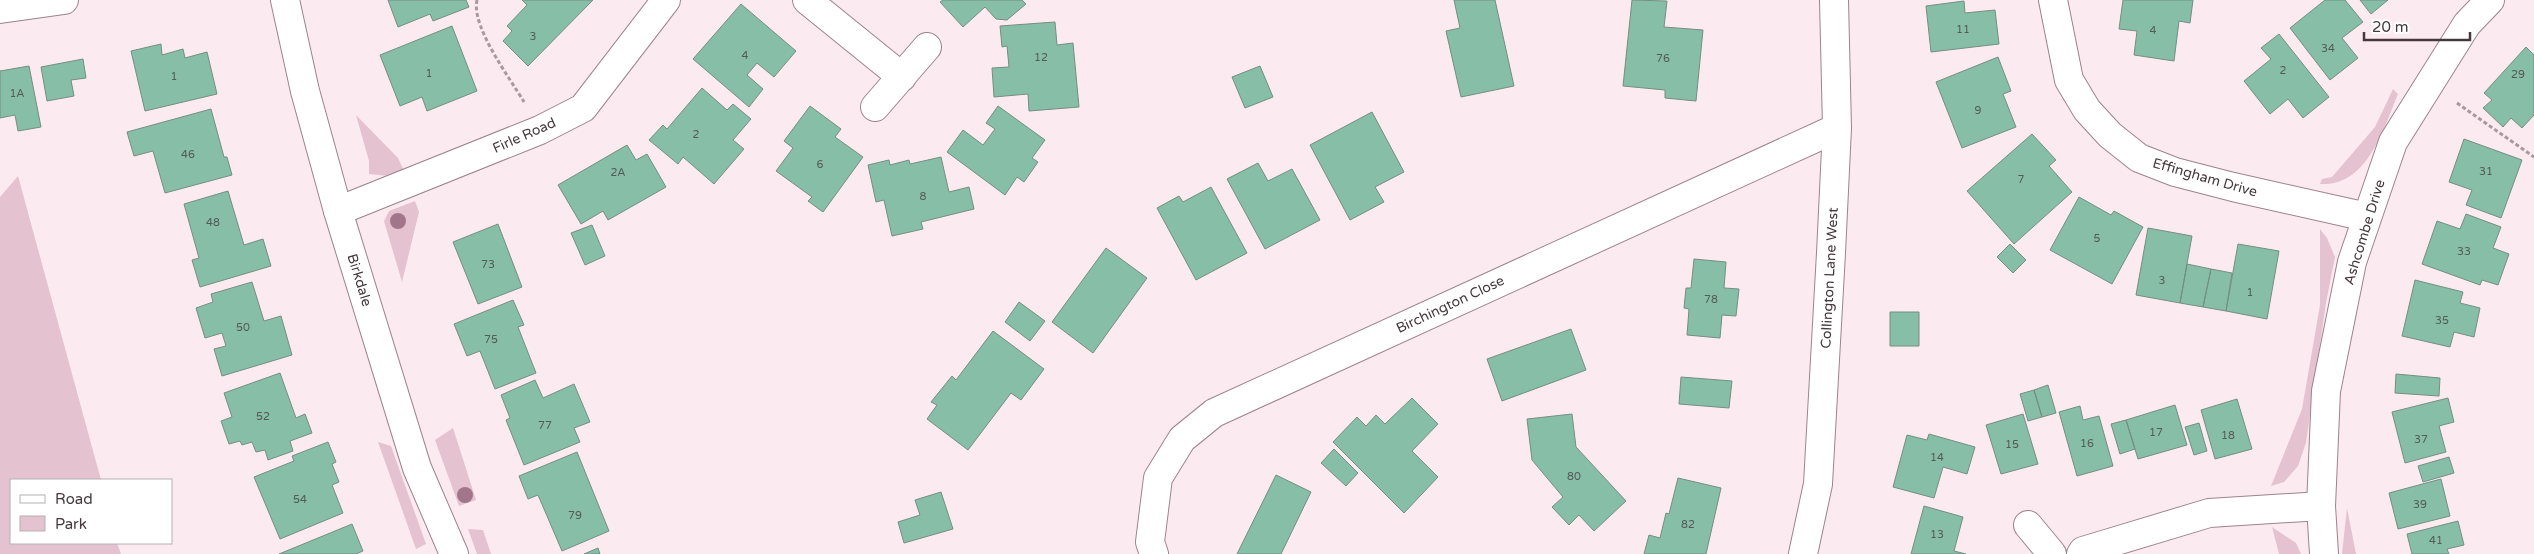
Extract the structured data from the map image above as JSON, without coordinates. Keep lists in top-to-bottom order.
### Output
{
  "streets": {
    "street": [
      "Firle Road",
      "Effingham Drive",
      "Ashcombe Drive",
      "Collington Lane West",
      "Birkdale",
      "Birchington Close"
    ]
  },
  "crossings": [
    ["Firle Road", "Birkdale"],
    ["Effingham Drive", "Ashcombe Drive"],
    ["Collington Lane West", "Birchington Close"]
  ],
  "house_numbers": [
    "11",
    "4",
    "3",
    "34",
    "4",
    "12",
    "76",
    "2",
    "1",
    "29",
    "1",
    "1A",
    "9",
    "2",
    "46",
    "6",
    "31",
    "2A",
    "7",
    "8",
    "48",
    "5",
    "33",
    "73",
    "3",
    "1",
    "78",
    "35",
    "50",
    "75",
    "52",
    "77",
    "17",
    "18",
    "37",
    "16",
    "15",
    "14",
    "80",
    "54",
    "39",
    "79",
    "82",
    "13",
    "41"
  ],
  "legend": ["Road", "Park"],
  "scale_bar": "20 m"
}
